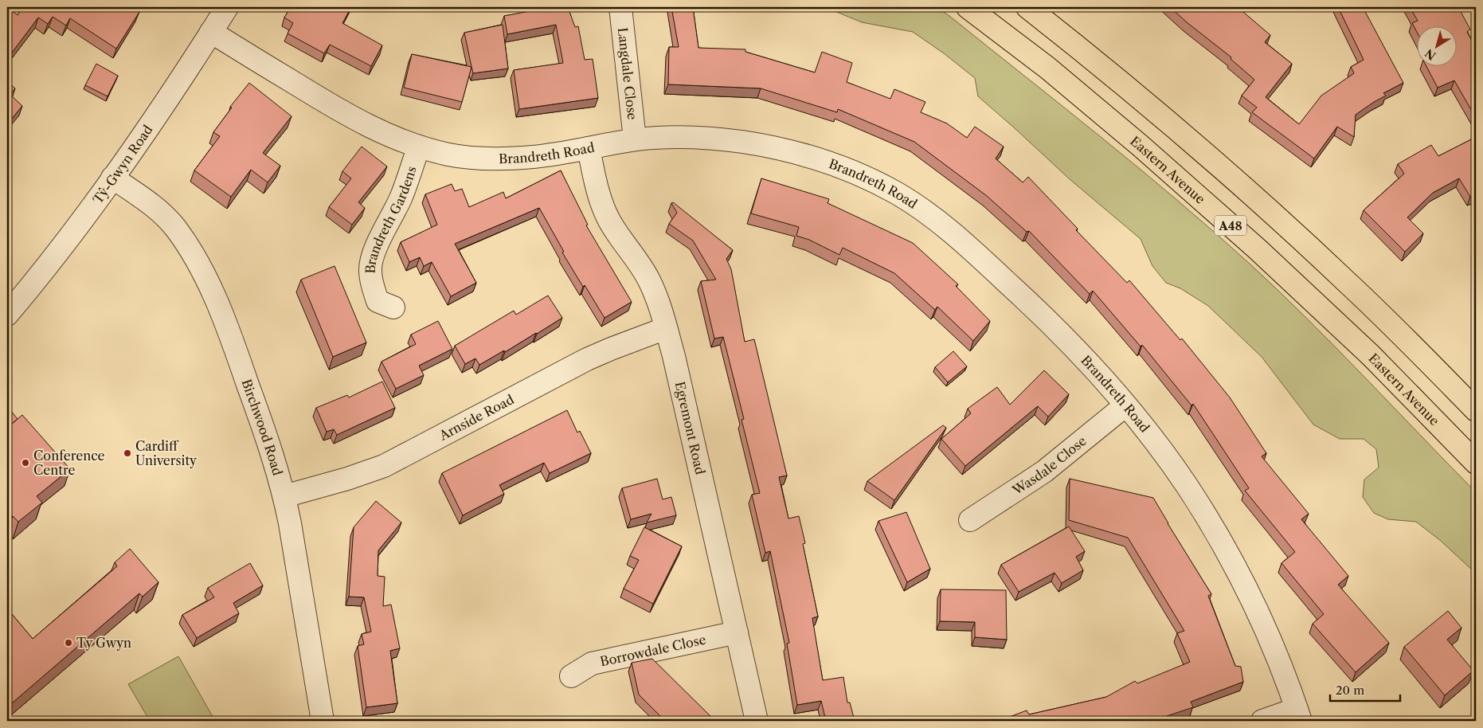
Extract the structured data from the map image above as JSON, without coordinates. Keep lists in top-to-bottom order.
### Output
{
  "streets": {
    "highway": ["Eastern Avenue", "A48"],
    "street": [
      "Langdale Close",
      "Brandreth Road",
      "Tŷ-Gwyn Road",
      "Brandreth Gardens",
      "Arnside Road",
      "Birchwood Road",
      "Egremont Road",
      "Wasdale Close",
      "Borrowdale Close"
    ]
  },
  "crossings": [
    ["Langdale Close", "Brandreth Road"],
    ["Brandreth Road", "Tŷ-Gwyn Road"],
    ["Brandreth Road", "Brandreth Gardens"],
    ["Brandreth Road", "Egremont Road"],
    ["Brandreth Road", "Wasdale Close"],
    ["Tŷ-Gwyn Road", "Birchwood Road"],
    ["Arnside Road", "Birchwood Road"],
    ["Arnside Road", "Egremont Road"],
    ["Egremont Road", "Borrowdale Close"]
  ],
  "places": ["Cardiff University", "Conference Centre", "Ty Gwyn"],
  "scale_bar": "20 m",
  "north": "bottom left"
}
